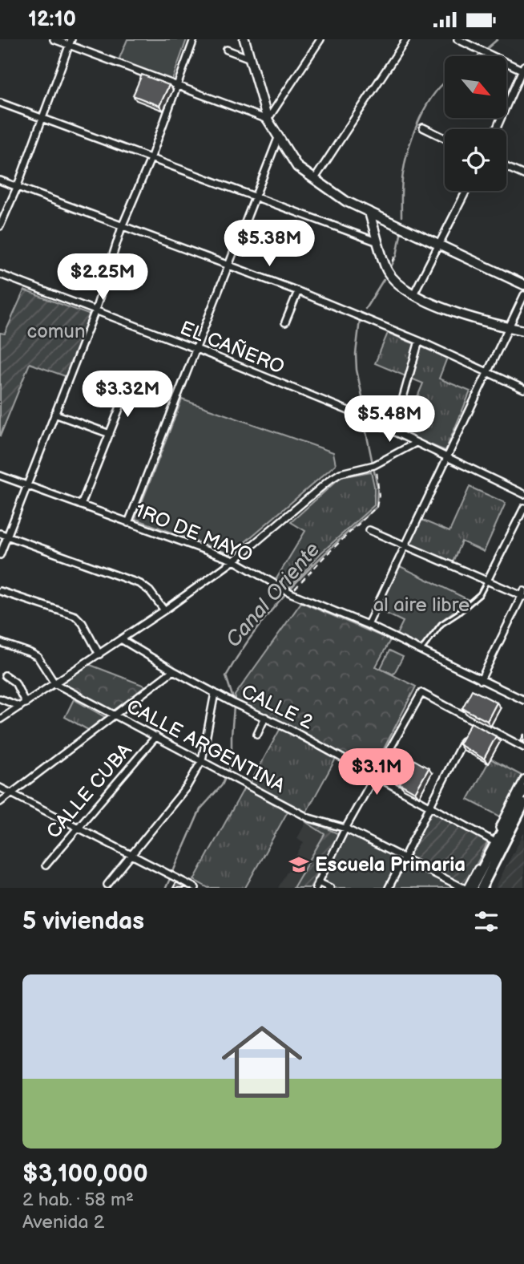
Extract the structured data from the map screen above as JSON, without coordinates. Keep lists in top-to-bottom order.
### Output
{
  "streets": {
    "street": [
      "EL CAÑERO",
      "1RO DE MAYO",
      "CALLE 2",
      "CALLE ARGENTINA",
      "CALLE CUBA"
    ]
  },
  "crossings": [
    ["CALLE ARGENTINA", "CALLE CUBA"]
  ],
  "water": ["Canal Oriente"],
  "parks": ["comun", "al aire libre"],
  "places": {
    "school or university": ["Escuela Primaria"]
  },
  "north": "bottom right",
  "page": {
    "status": "12:10",
    "price": [
      "$5.38M",
      "$2.25M",
      "$3.32M",
      "$5.48M",
      "$3.1M"
    ],
    "heading": "5 viviendas",
    "list": [
      {
        "name": "$3,100,000",
        "note": "2 hab. · 58 m² · Avenida 2"
      }
    ]
  }
}
